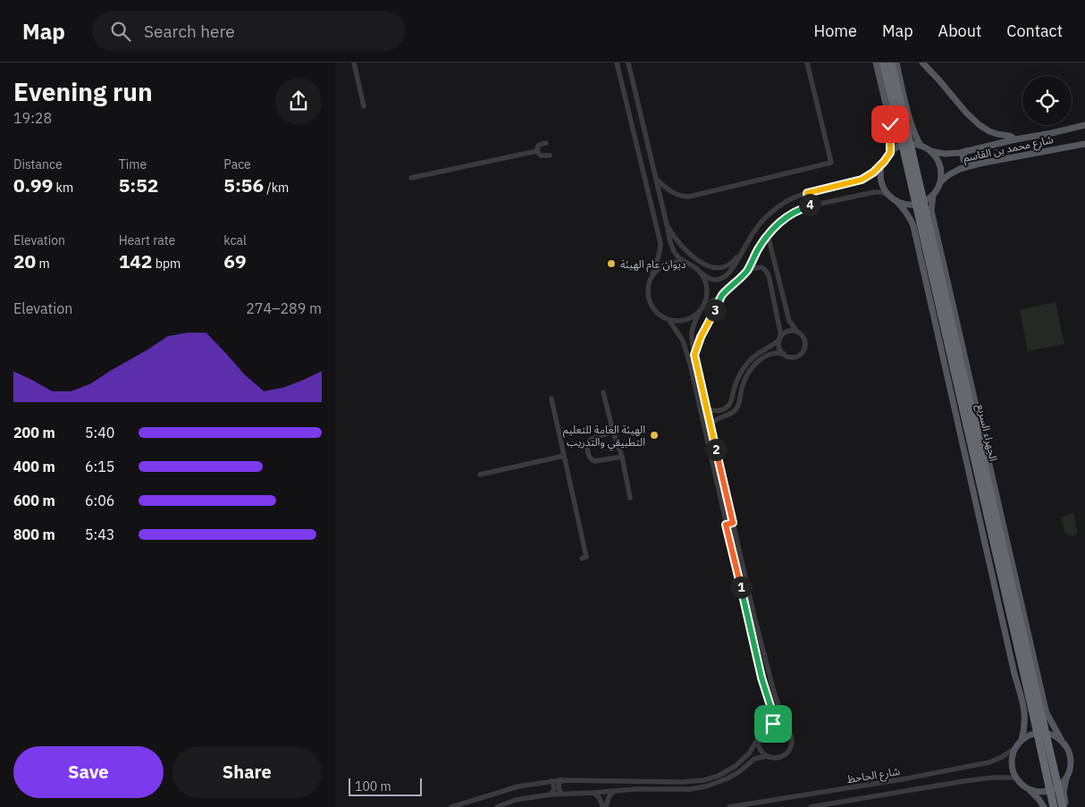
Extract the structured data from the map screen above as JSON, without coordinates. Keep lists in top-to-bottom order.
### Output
{
  "streets": {
    "highway": ["الجهراء السريع"],
    "main road": ["شارع محمد بن القاسم"],
    "street": ["شارع الجاحظ"]
  },
  "crossings": [
    ["شارع محمد بن القاسم", "الجهراء السريع"],
    ["الجهراء السريع", "شارع الجاحظ"]
  ],
  "places": ["ديوان عام الهيئة", "الهيئة العامة للتعليم التطبيقي والتدريب"],
  "scale_bar": "100 m",
  "page": {
    "header": "Map",
    "search": "Search here",
    "nav": [
      "Home",
      "Map",
      "About",
      "Contact"
    ],
    "heading": ["Evening run", "19:28"],
    "stats": [
      ["Distance", "0.99 km"],
      ["Time", "5:52"],
      ["Pace", "5:56 /km"],
      ["Elevation", "20 m"],
      ["Heart rate", "142 bpm"],
      ["kcal", "69"]
    ],
    "pins": [
      "4",
      "3",
      "2",
      "1"
    ],
    "chart": ["Elevation", "274–289 m"],
    "list": [
      {
        "name": "200 m",
        "note": "5:40"
      },
      {
        "name": "400 m",
        "note": "6:15"
      },
      {
        "name": "600 m",
        "note": "6:06"
      },
      {
        "name": "800 m",
        "note": "5:43"
      }
    ],
    "buttons": ["Save", "Share"],
    "scale": "100 m"
  }
}
